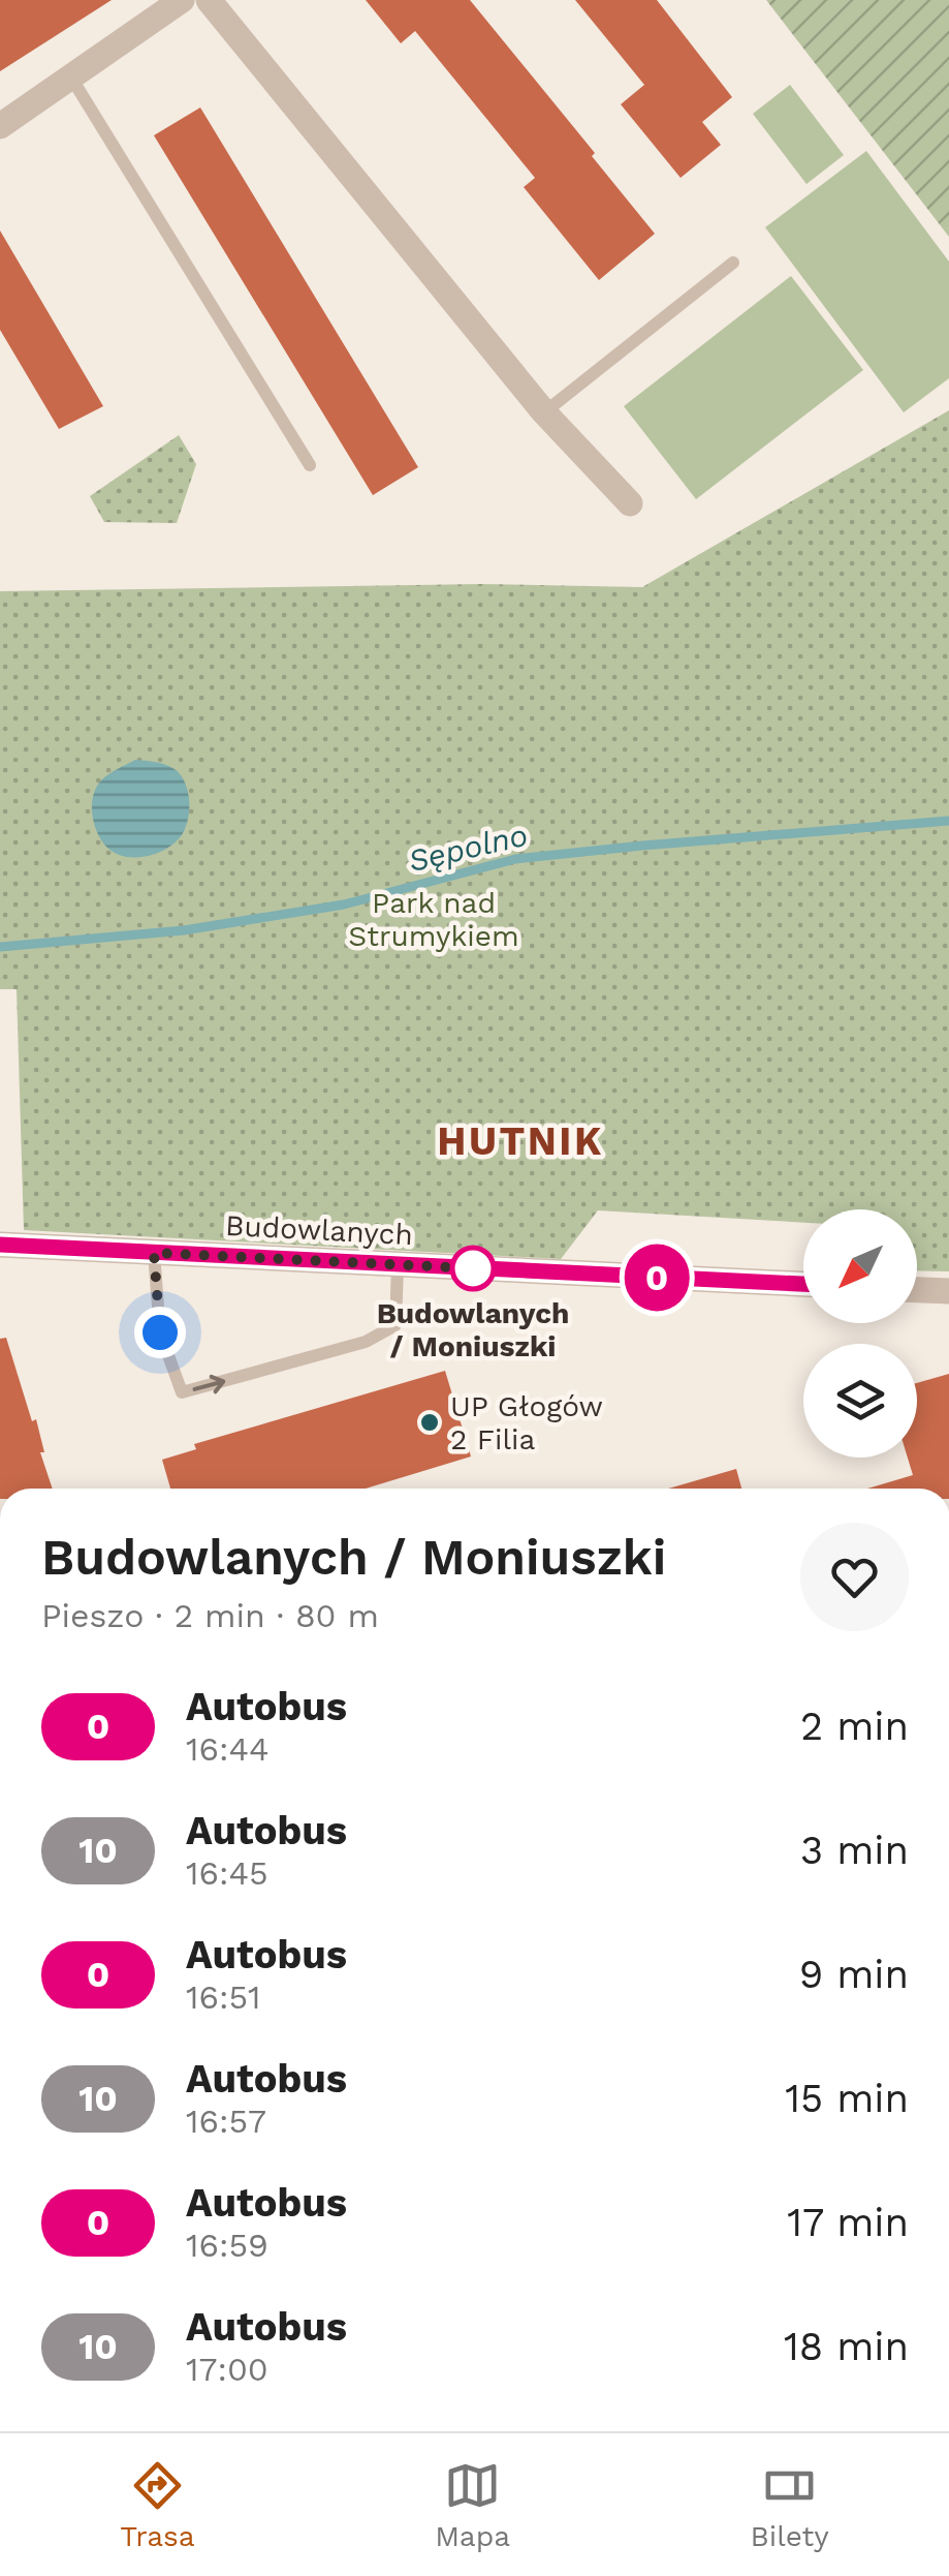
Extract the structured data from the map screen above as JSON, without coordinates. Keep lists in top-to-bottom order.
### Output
{
  "streets": {
    "street": ["Budowlanych"]
  },
  "districts": ["HUTNIK"],
  "water": ["Sępolno"],
  "parks": ["Park nad Strumykiem"],
  "places": ["Budowlanych / Moniuszki", "UP Głogów 2 Filia"],
  "lines": ["bus line 0"],
  "north": "bottom left",
  "page": {
    "on_map": "0",
    "heading": ["Budowlanych / Moniuszki", "Pieszo · 2 min · 80 m"],
    "list": [
      {
        "mark": "0",
        "name": "Autobus",
        "note": "16:44",
        "value": "2 min"
      },
      {
        "mark": "10",
        "name": "Autobus",
        "note": "16:45",
        "value": "3 min"
      },
      {
        "mark": "0",
        "name": "Autobus",
        "note": "16:51",
        "value": "9 min"
      },
      {
        "mark": "10",
        "name": "Autobus",
        "note": "16:57",
        "value": "15 min"
      },
      {
        "mark": "0",
        "name": "Autobus",
        "note": "16:59",
        "value": "17 min"
      },
      {
        "mark": "10",
        "name": "Autobus",
        "note": "17:00",
        "value": "18 min"
      }
    ],
    "tabs": ["Trasa", "Mapa", "Bilety"]
  }
}
